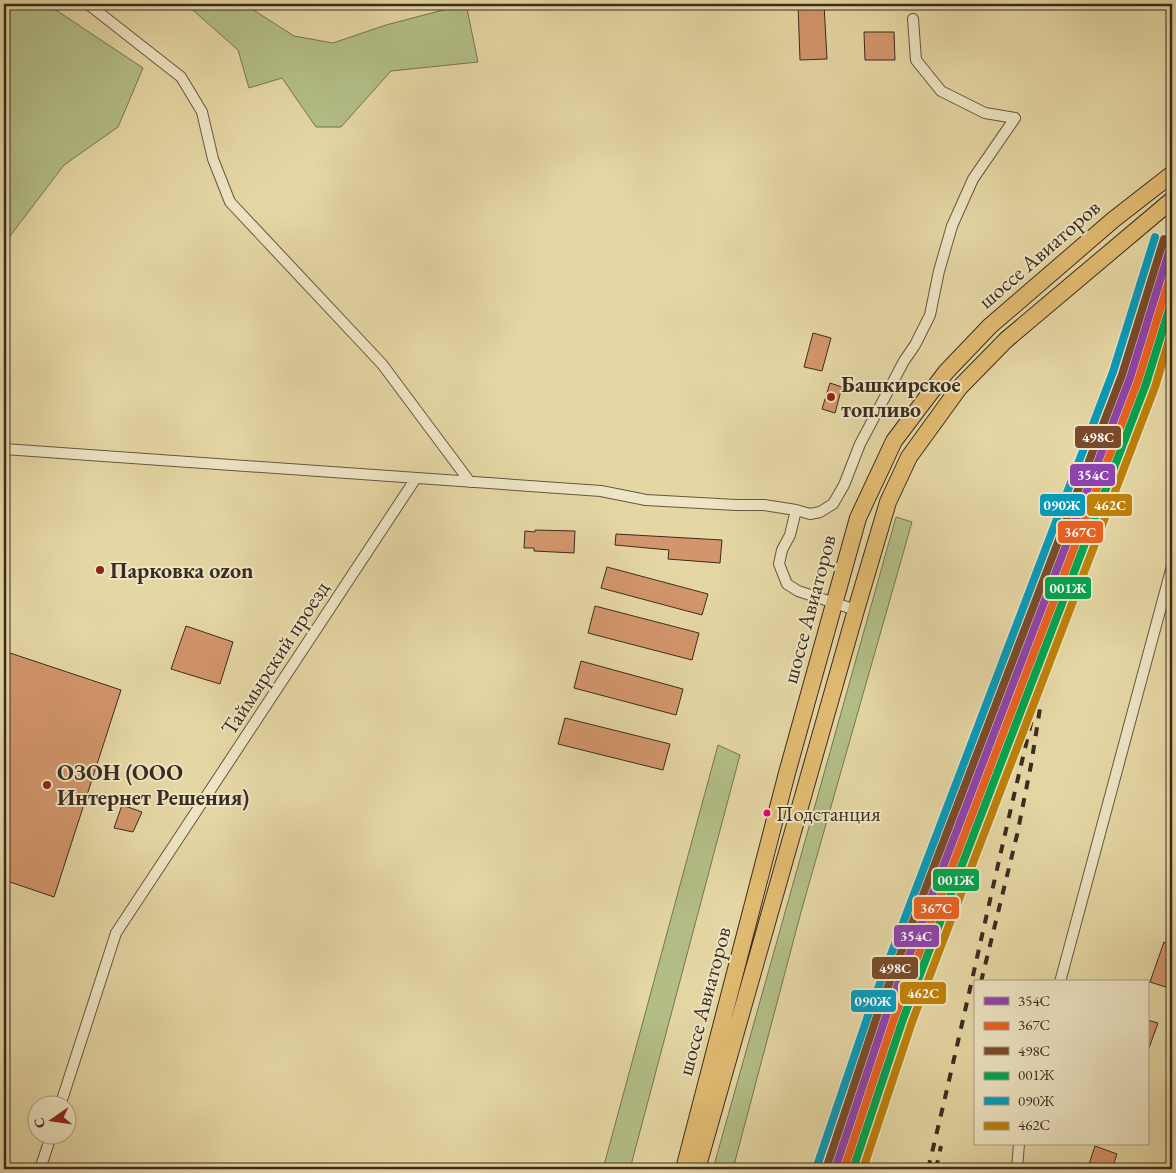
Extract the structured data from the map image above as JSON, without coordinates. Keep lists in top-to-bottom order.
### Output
{
  "streets": {
    "main road": ["шоссе Авиаторов"],
    "street": ["Таймырский проезд"]
  },
  "places": [
    "Башкирское топливо",
    "Парковка ozon",
    "ОЗОН (ООО Интернет Решения)",
    "Подстанция"
  ],
  "lines": [
    "transit line 090Ж",
    "transit line 498С",
    "transit line 354С",
    "transit line 367С",
    "transit line 001Ж",
    "transit line 462С"
  ],
  "legend": [
    "354С",
    "367С",
    "498С",
    "001Ж",
    "090Ж",
    "462С"
  ],
  "north": "left"
}
